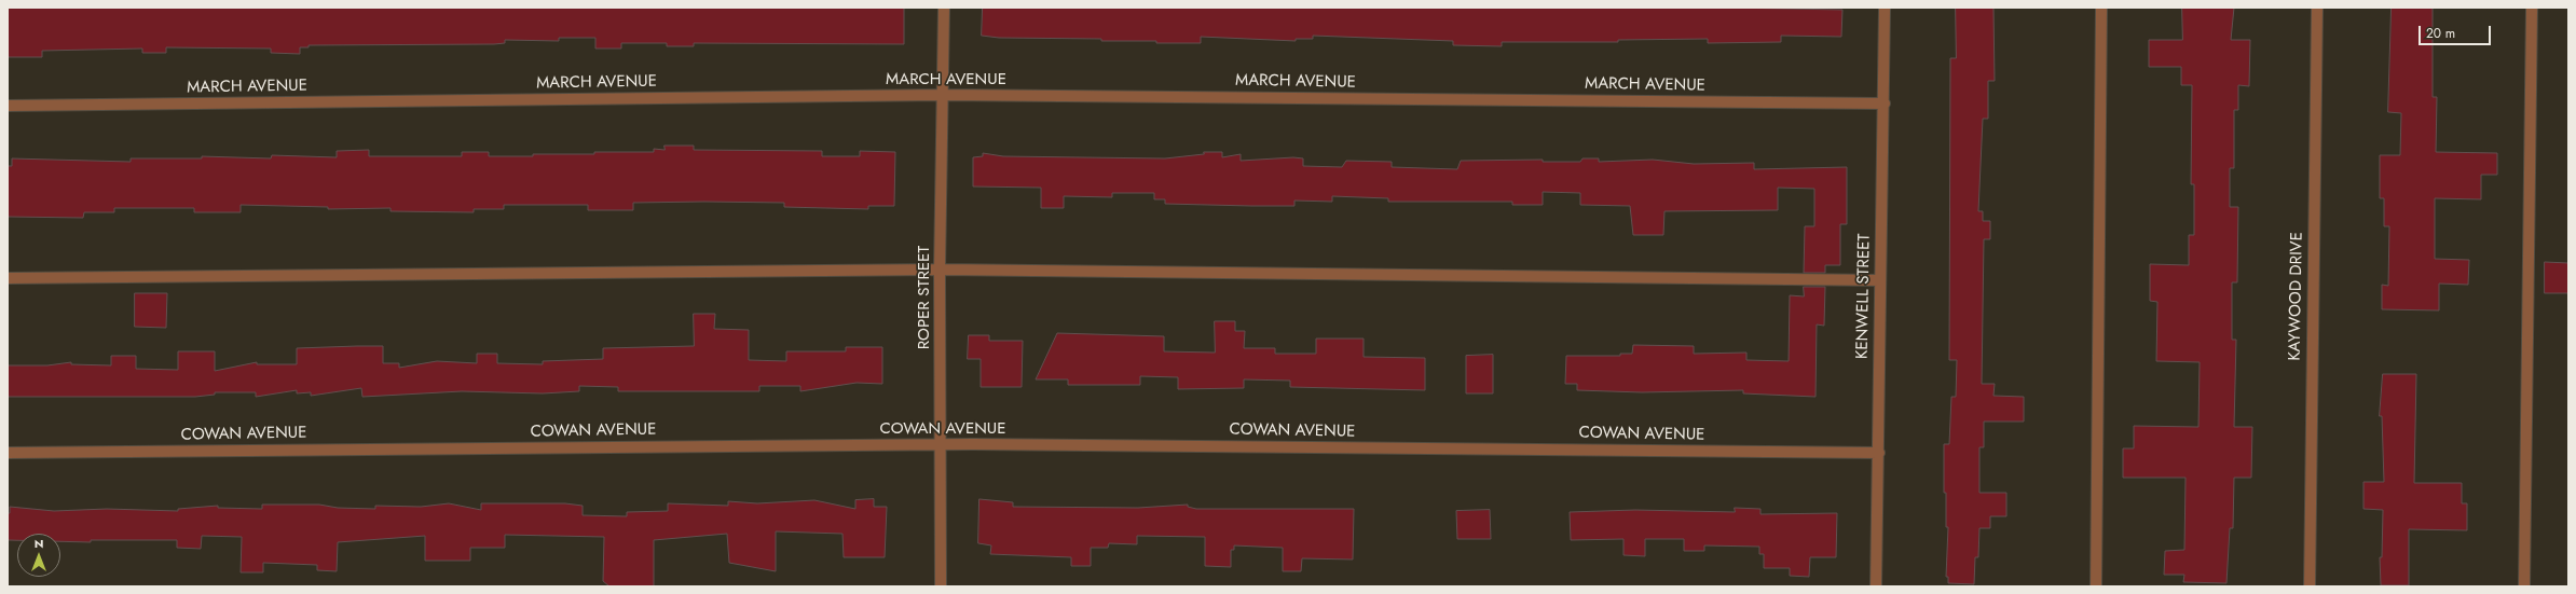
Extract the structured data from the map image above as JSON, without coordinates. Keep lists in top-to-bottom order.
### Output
{
  "streets": {
    "street": [
      "MARCH AVENUE",
      "KENWELL STREET",
      "KAYWOOD DRIVE",
      "ROPER STREET",
      "COWAN AVENUE"
    ]
  },
  "crossings": [
    ["MARCH AVENUE", "KENWELL STREET"],
    ["MARCH AVENUE", "ROPER STREET"],
    ["KENWELL STREET", "COWAN AVENUE"],
    ["ROPER STREET", "COWAN AVENUE"]
  ],
  "scale_bar": "20 m",
  "north": "top"
}
